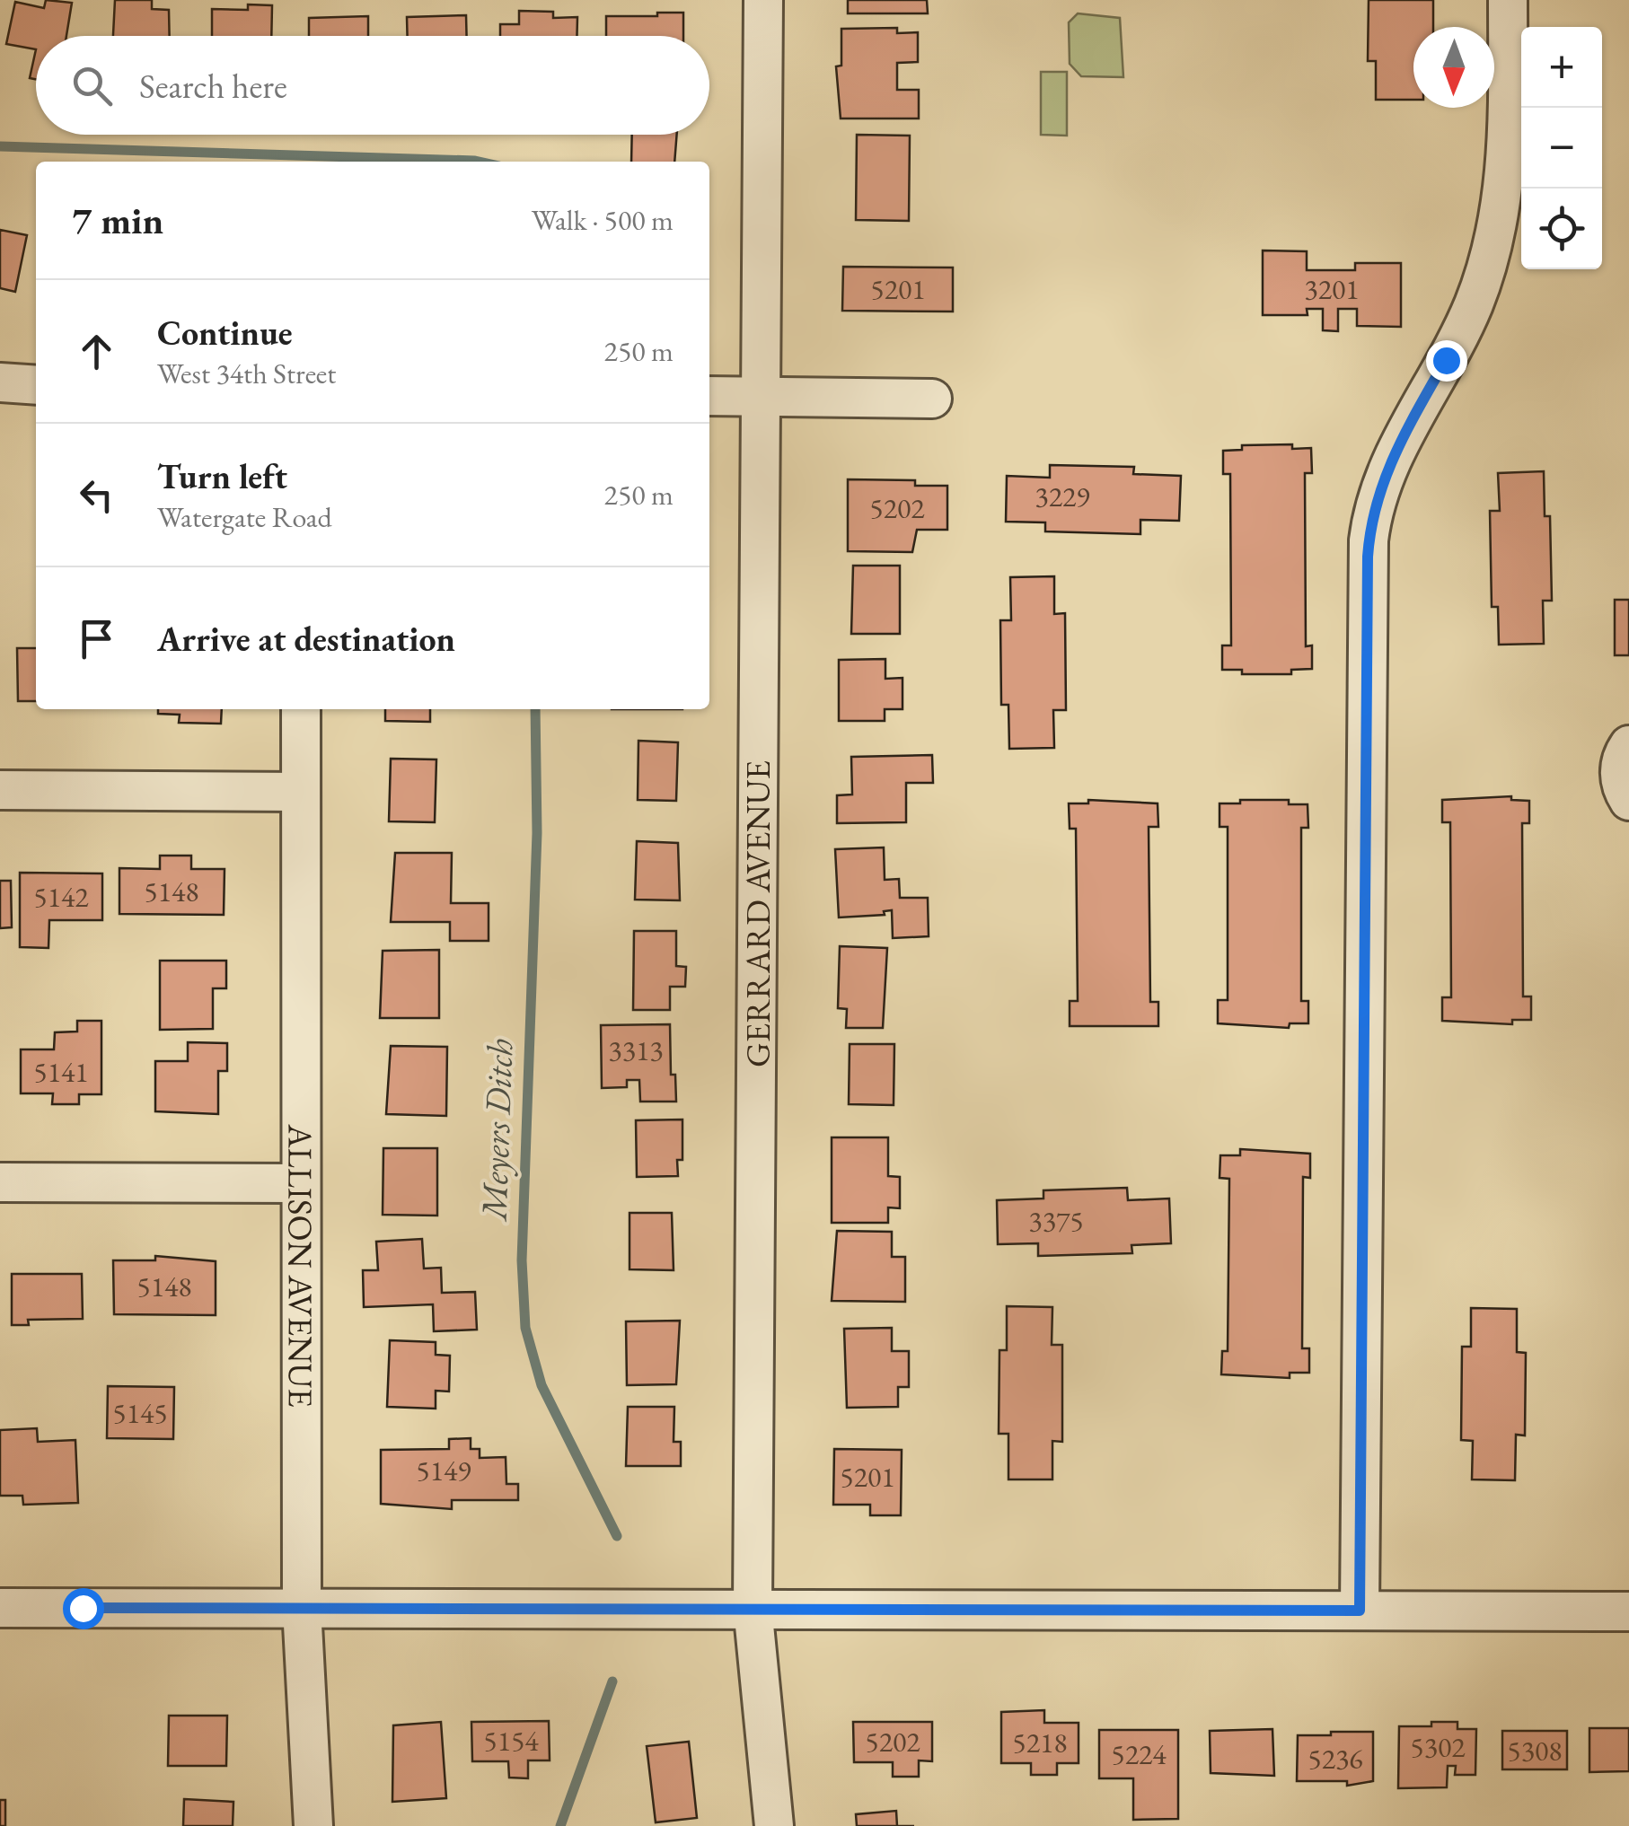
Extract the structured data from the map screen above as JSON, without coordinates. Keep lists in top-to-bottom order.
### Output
{
  "streets": {
    "street": ["GERRARD AVENUE", "ALLISON AVENUE"]
  },
  "water": ["Meyers Ditch"],
  "house_numbers": [
    "5201",
    "3201",
    "3229",
    "5202",
    "5148",
    "5142",
    "3313",
    "5141",
    "3375",
    "5148",
    "5145",
    "5149",
    "5201",
    "5154",
    "5202",
    "5218",
    "5302",
    "5308",
    "5224",
    "5236"
  ],
  "north": "bottom",
  "page": {
    "map_buttons": ["+", "−"],
    "search": "Search here",
    "heading": ["7 min", "Walk · 500 m"],
    "list": [
      ["Continue", "West 34th Street", "250 m"],
      ["Turn left", "Watergate Road", "250 m"],
      "Arrive at destination"
    ]
  }
}
